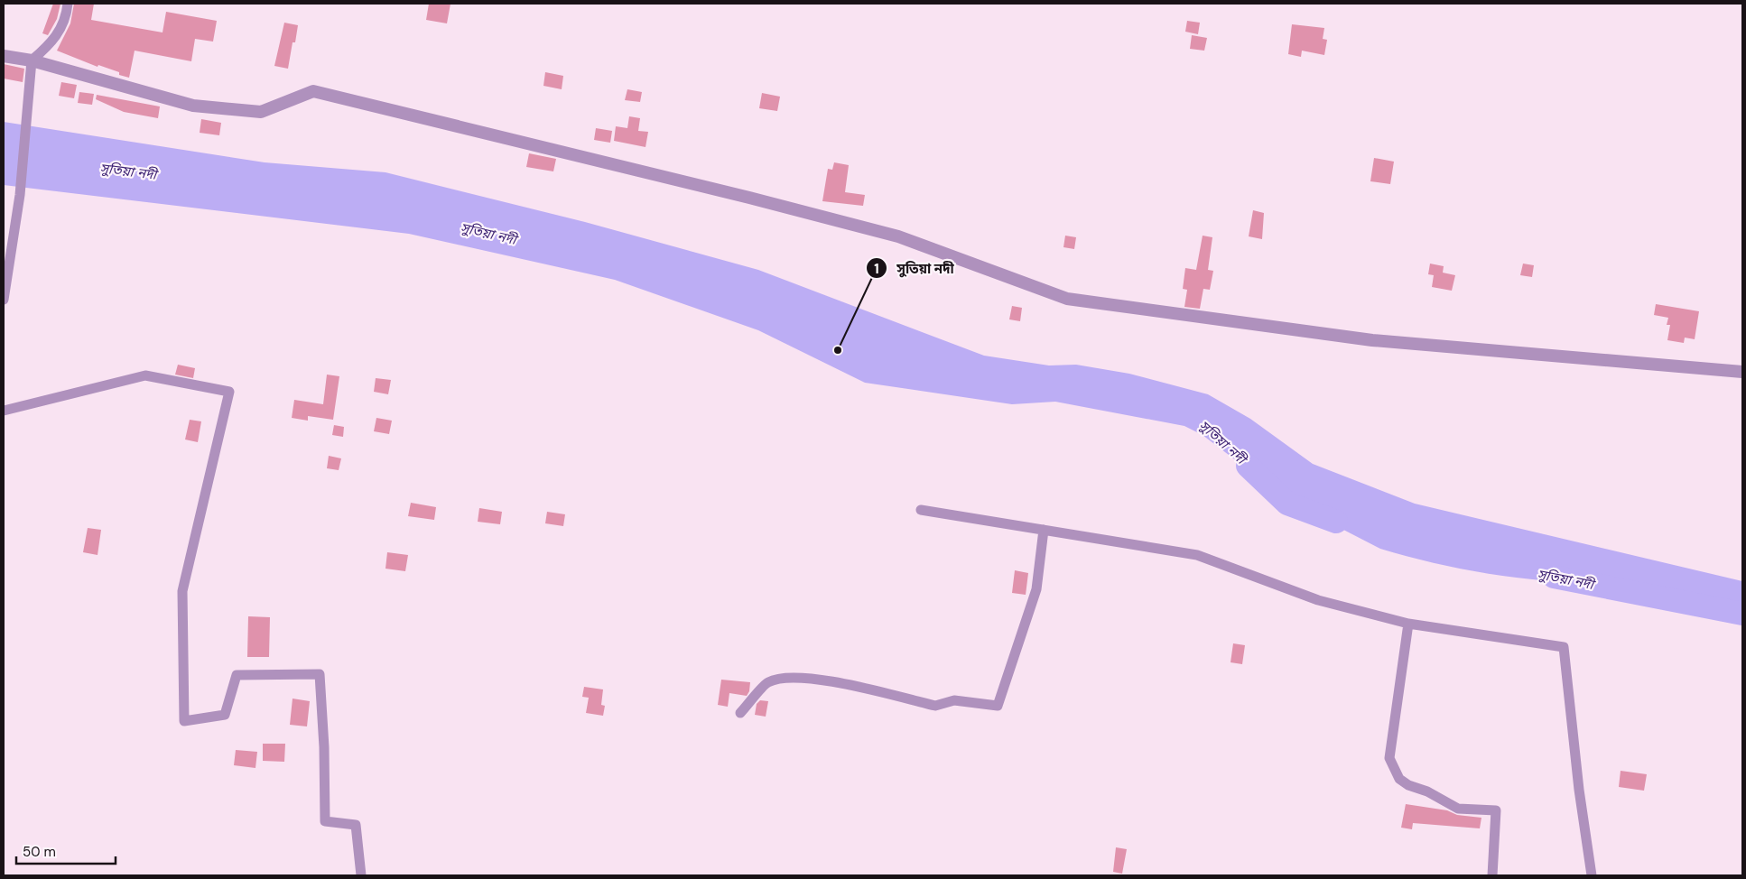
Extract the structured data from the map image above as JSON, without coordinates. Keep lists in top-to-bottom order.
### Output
{
  "water": ["সুতিয়া নদী"],
  "places": ["সুতিয়া নদী"],
  "scale_bar": "50 m"
}
